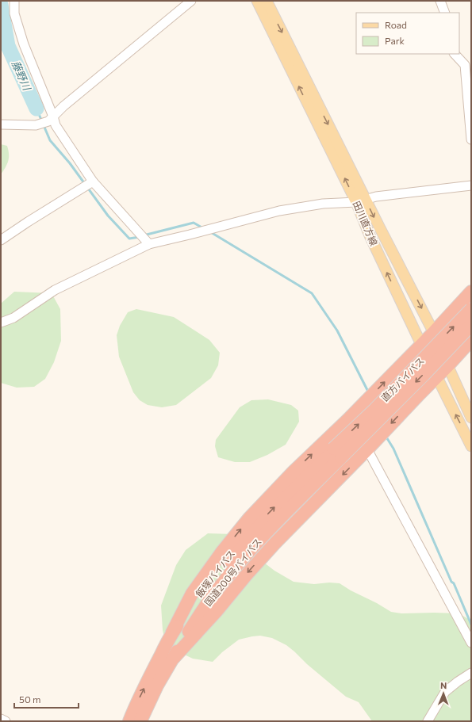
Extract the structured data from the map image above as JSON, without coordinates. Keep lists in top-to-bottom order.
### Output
{
  "streets": {
    "highway": ["直方バイパス", "国道200号バイパス", "飯塚バイパス"],
    "main road": ["田川直方線"]
  },
  "crossings": [
    ["直方バイパス", "国道200号バイパス"],
    ["直方バイパス", "飯塚バイパス"],
    ["国道200号バイパス", "飯塚バイパス"]
  ],
  "water": ["藤野川"],
  "legend": ["Road", "Park"],
  "scale_bar": "50 m",
  "north": "top"
}
